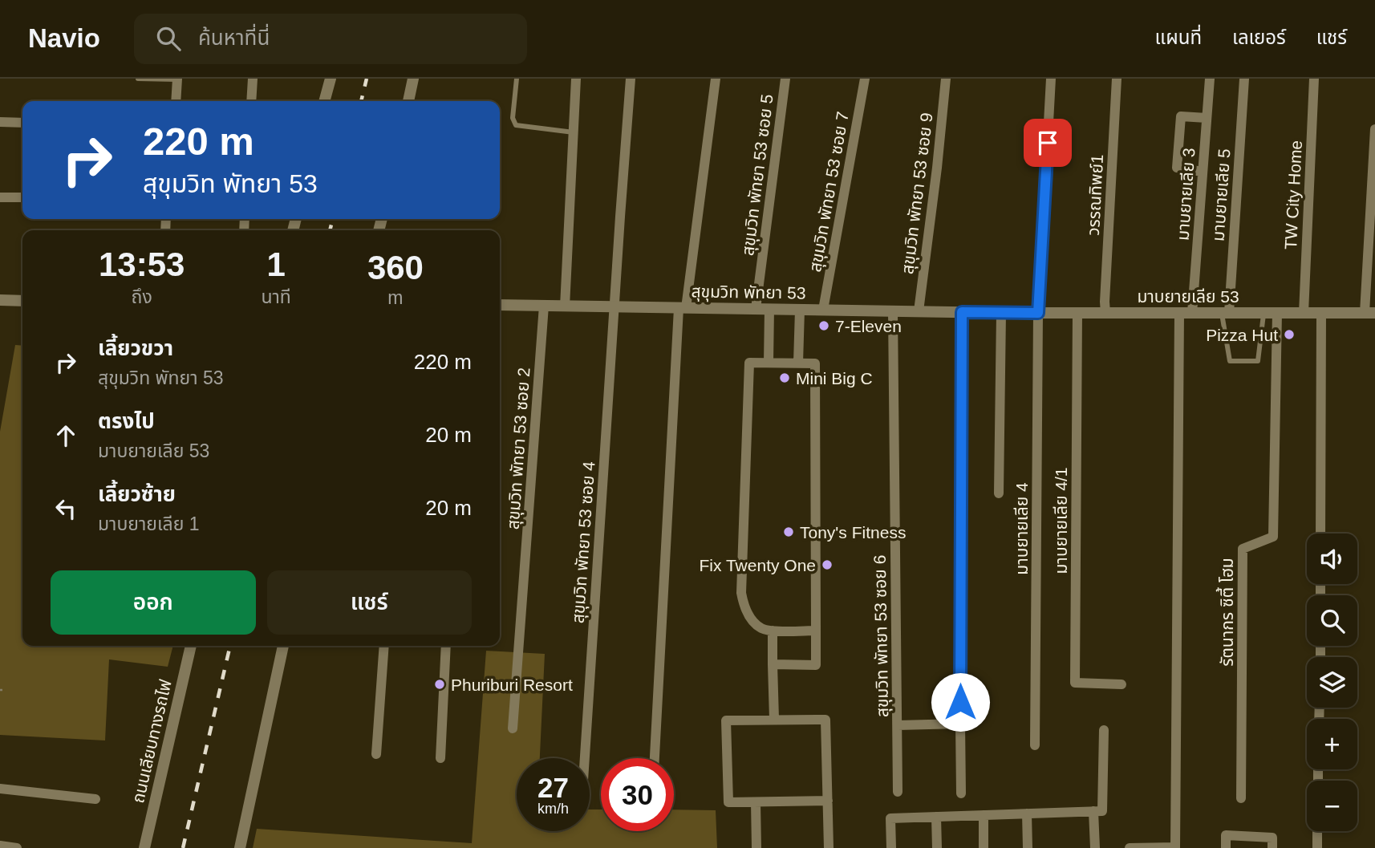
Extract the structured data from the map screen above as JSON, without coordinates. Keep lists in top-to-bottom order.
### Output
{
  "streets": {
    "street": [
      "สุขุมวิท พัทยา 53 ซอย 5",
      "สุขุมวิท พัทยา 53 ซอย 7",
      "สุขุมวิท พัทยา 53 ซอย 9",
      "มาบยายเลีย 3",
      "วรรณทิพย์1",
      "มาบยายเลีย 5",
      "TW City Home",
      "สุขุมวิท พัทยา 53",
      "มาบยายเลีย 53",
      "สุขุมวิท พัทยา 53 ซอย 2",
      "มาบยายเลีย 4/1",
      "มาบยายเลีย 4",
      "สุขุมวิท พัทยา 53 ซอย 4",
      "รัตนากร ซิตี้ โฮม",
      "สุขุมวิท พัทยา 53 ซอย 6",
      "ถนนเลียบทางรถไฟ"
    ]
  },
  "crossings": [
    ["สุขุมวิท พัทยา 53 ซอย 5", "สุขุมวิท พัทยา 53"],
    ["สุขุมวิท พัทยา 53 ซอย 7", "สุขุมวิท พัทยา 53"],
    ["สุขุมวิท พัทยา 53 ซอย 9", "สุขุมวิท พัทยา 53"],
    ["มาบยายเลีย 3", "มาบยายเลีย 53"],
    ["วรรณทิพย์1", "มาบยายเลีย 53"],
    ["มาบยายเลีย 5", "มาบยายเลีย 53"],
    ["TW City Home", "มาบยายเลีย 53"],
    ["สุขุมวิท พัทยา 53", "มาบยายเลีย 53"],
    ["สุขุมวิท พัทยา 53", "สุขุมวิท พัทยา 53 ซอย 2"],
    ["สุขุมวิท พัทยา 53", "สุขุมวิท พัทยา 53 ซอย 4"],
    ["สุขุมวิท พัทยา 53", "สุขุมวิท พัทยา 53 ซอย 6"],
    ["มาบยายเลีย 53", "มาบยายเลีย 4/1"],
    ["มาบยายเลีย 53", "มาบยายเลีย 4"],
    ["มาบยายเลีย 53", "รัตนากร ซิตี้ โฮม"]
  ],
  "places": [
    "7-Eleven",
    "Pizza Hut",
    "Mini Big C",
    "Tony's Fitness",
    "Fix Twenty One",
    "Phuriburi Resort"
  ],
  "page": {
    "header": "Navio",
    "search": "ค้นหาที่นี่",
    "nav": ["แผนที่", "เลเยอร์", "แชร์"],
    "turn": ["220 m", "สุขุมวิท พัทยา 53"],
    "eta": [
      "13:53",
      "ถึง",
      "1",
      "นาที",
      "360",
      "m"
    ],
    "list": [
      {
        "name": "เลี้ยวขวา",
        "note": "สุขุมวิท พัทยา 53",
        "value": "220 m"
      },
      {
        "name": "ตรงไป",
        "note": "มาบยายเลีย 53",
        "value": "20 m"
      },
      {
        "name": "เลี้ยวซ้าย",
        "note": "มาบยายเลีย 1",
        "value": "20 m"
      }
    ],
    "map_buttons": ["+", "−"],
    "buttons": ["ออก", "แชร์"],
    "speed": "27 km/h",
    "limit": "30"
  }
}
